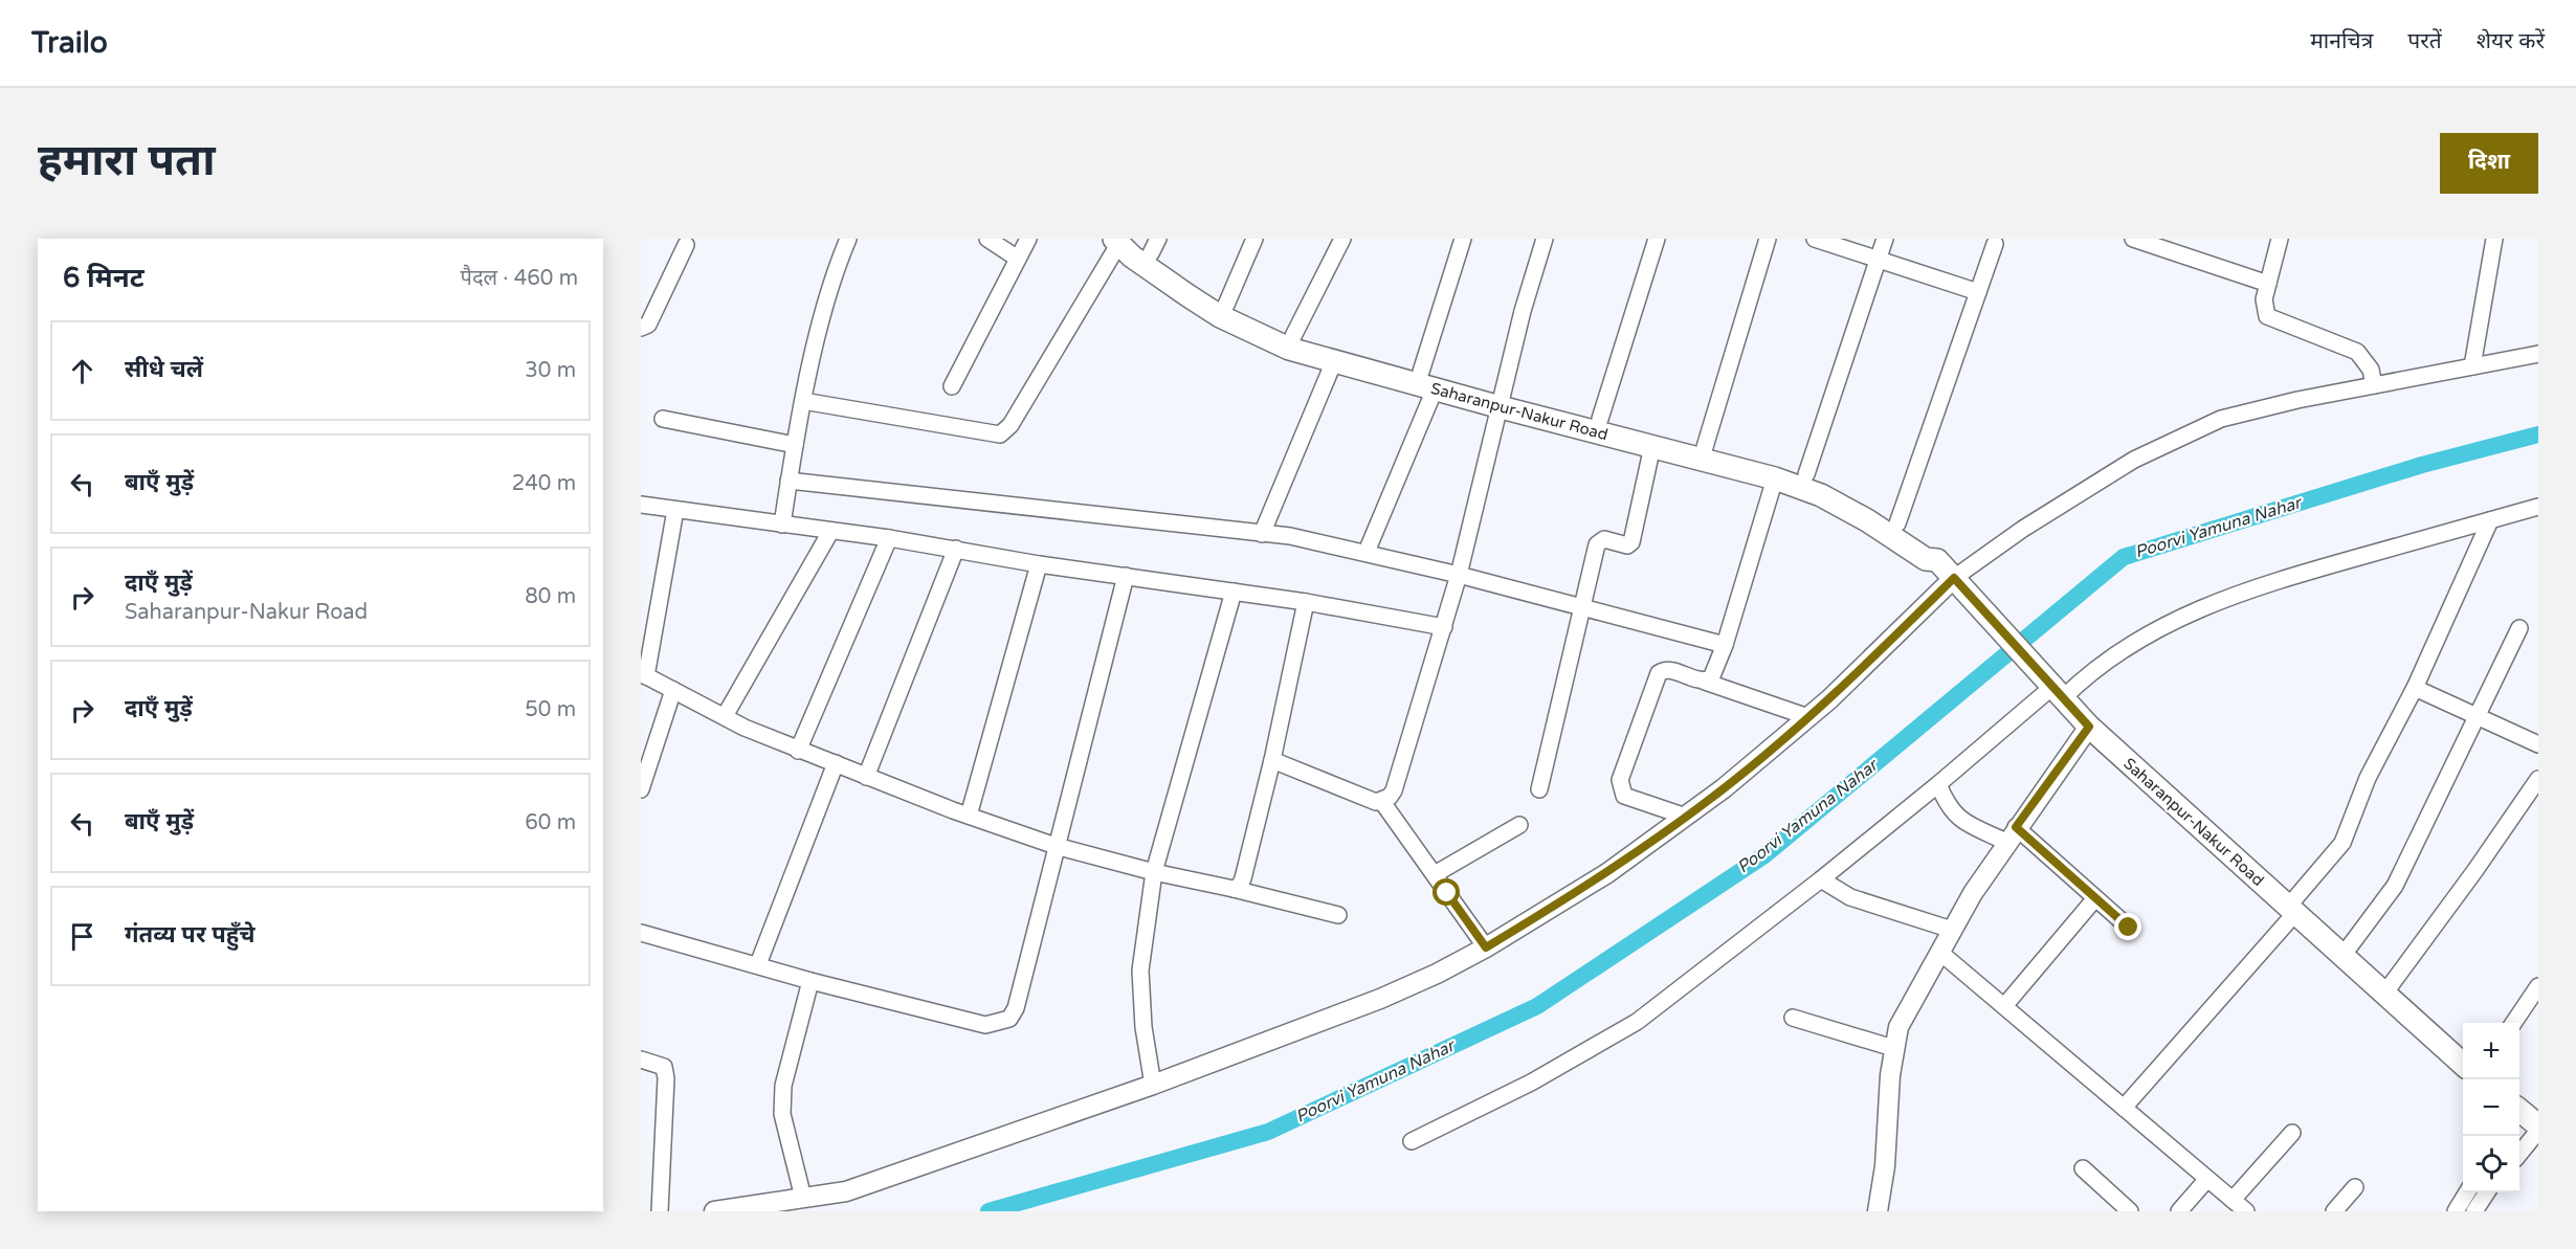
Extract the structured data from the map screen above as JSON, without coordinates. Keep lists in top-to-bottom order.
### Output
{
  "streets": {
    "main road": ["Saharanpur-Nakur Road"]
  },
  "water": ["Poorvi Yamuna Nahar"],
  "page": {
    "header": "Trailo",
    "nav": ["मानचित्र", "परतें", "शेयर करें"],
    "buttons": "दिशा",
    "title": "हमारा पता",
    "heading": ["6 मिनट", "पैदल · 460 m"],
    "list": [
      ["सीधे चलें", "30 m"],
      ["बाएँ मुड़ें", "240 m"],
      ["दाएँ मुड़ें", "Saharanpur-Nakur Road", "80 m"],
      ["दाएँ मुड़ें", "50 m"],
      ["बाएँ मुड़ें", "60 m"],
      "गंतव्य पर पहुँचे"
    ],
    "map_buttons": ["+", "−"]
  }
}
